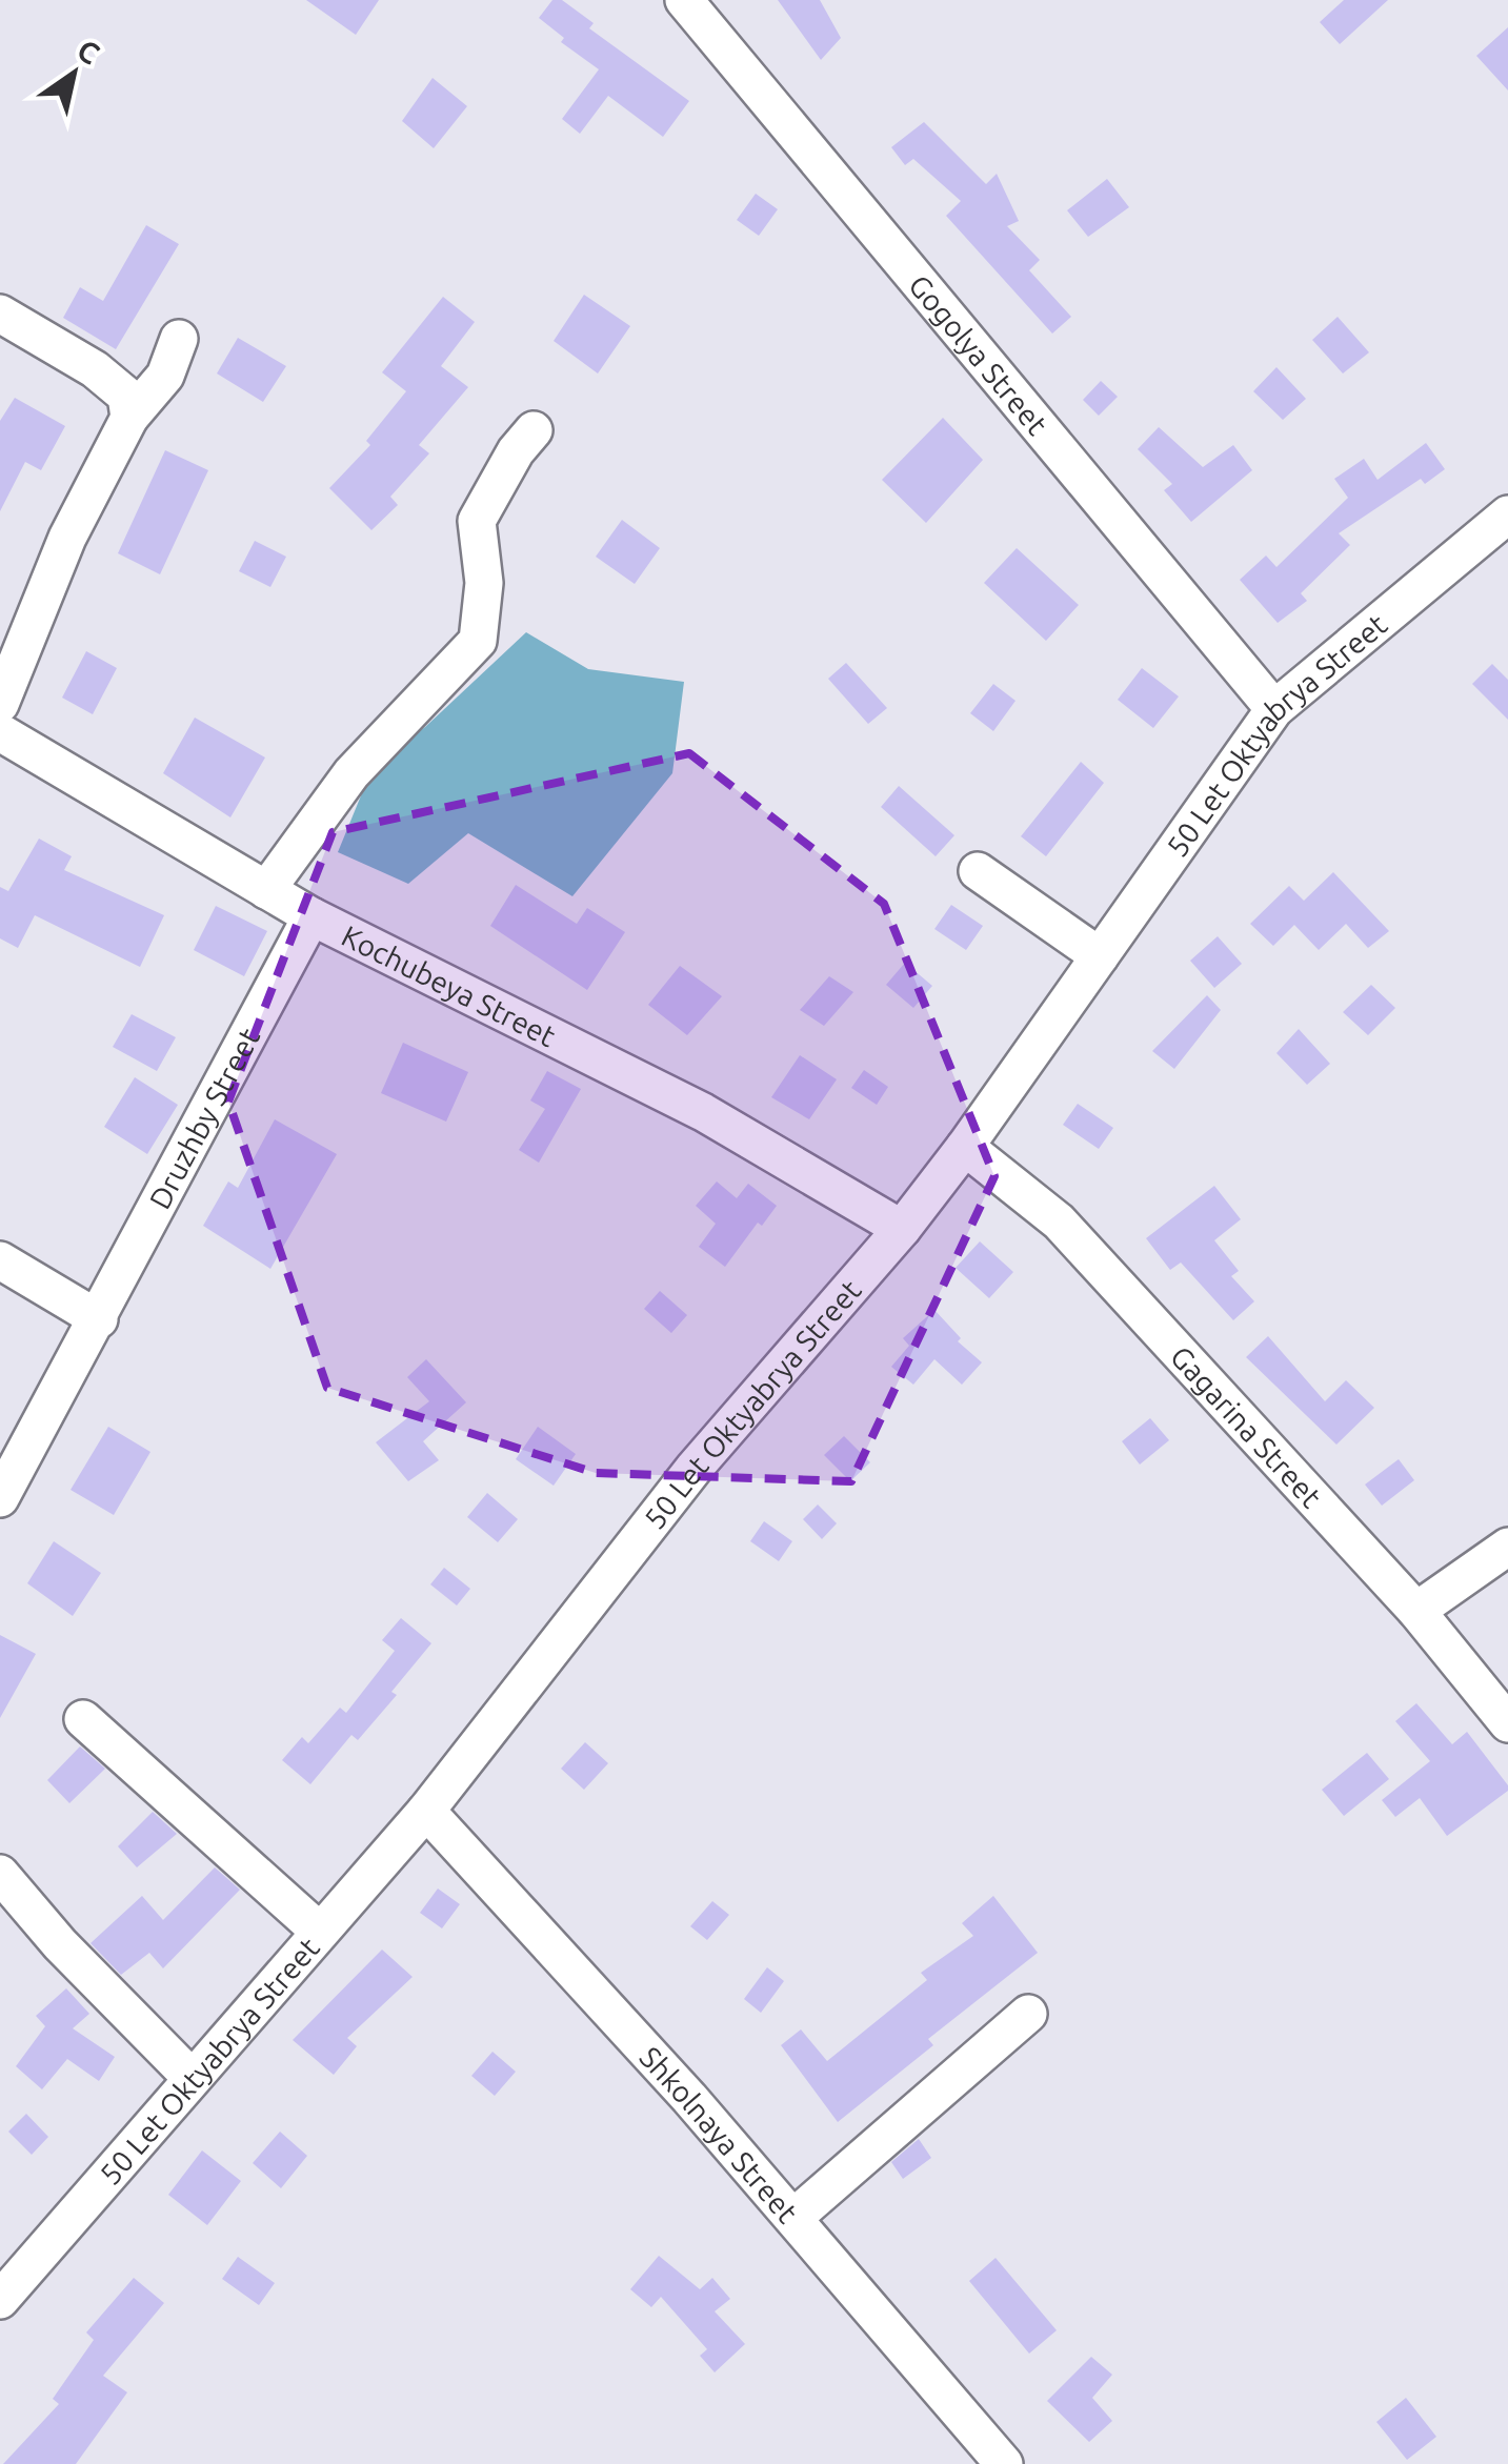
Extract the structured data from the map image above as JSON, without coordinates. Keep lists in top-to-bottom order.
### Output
{
  "streets": {
    "street": [
      "Gogolya Street",
      "50 Let Oktyabrya Street",
      "Kochubeya Street",
      "Druzhby Street",
      "Gagarina Street",
      "Shkolnaya Street"
    ]
  },
  "crossings": [
    ["Gogolya Street", "50 Let Oktyabrya Street"],
    ["50 Let Oktyabrya Street", "Kochubeya Street"],
    ["50 Let Oktyabrya Street", "Gagarina Street"],
    ["50 Let Oktyabrya Street", "Shkolnaya Street"],
    ["Kochubeya Street", "Druzhby Street"]
  ],
  "north": "top right"
}
